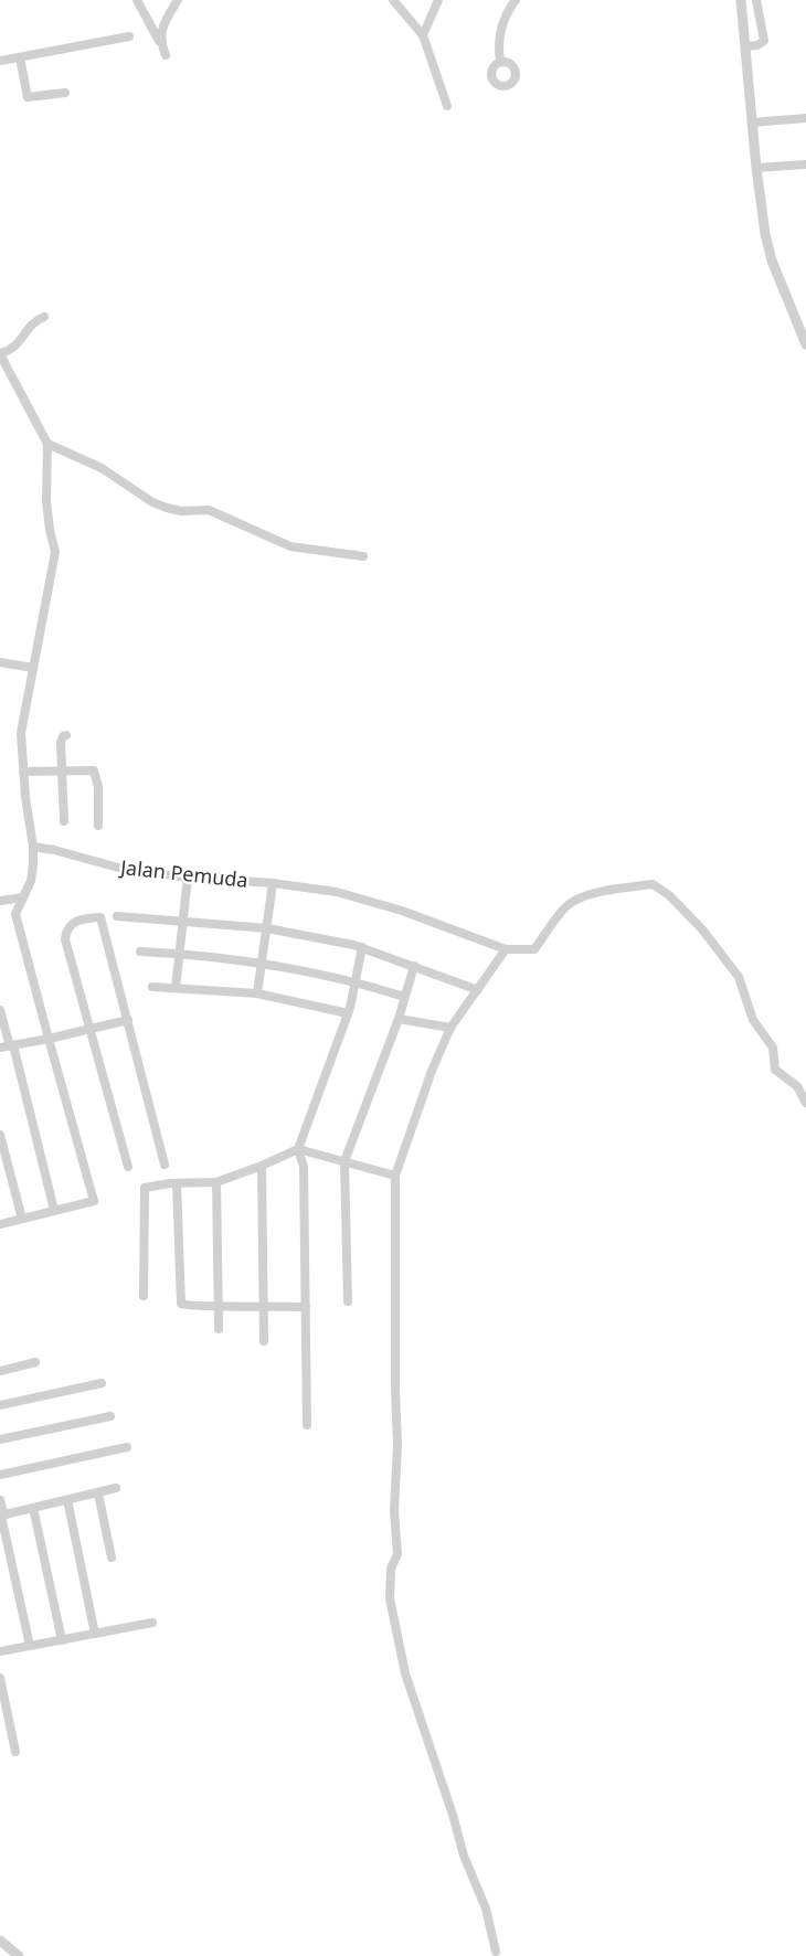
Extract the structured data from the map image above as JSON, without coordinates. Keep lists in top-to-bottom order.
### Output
{
  "streets": {
    "street": ["Jalan Pemuda"]
  }
}
